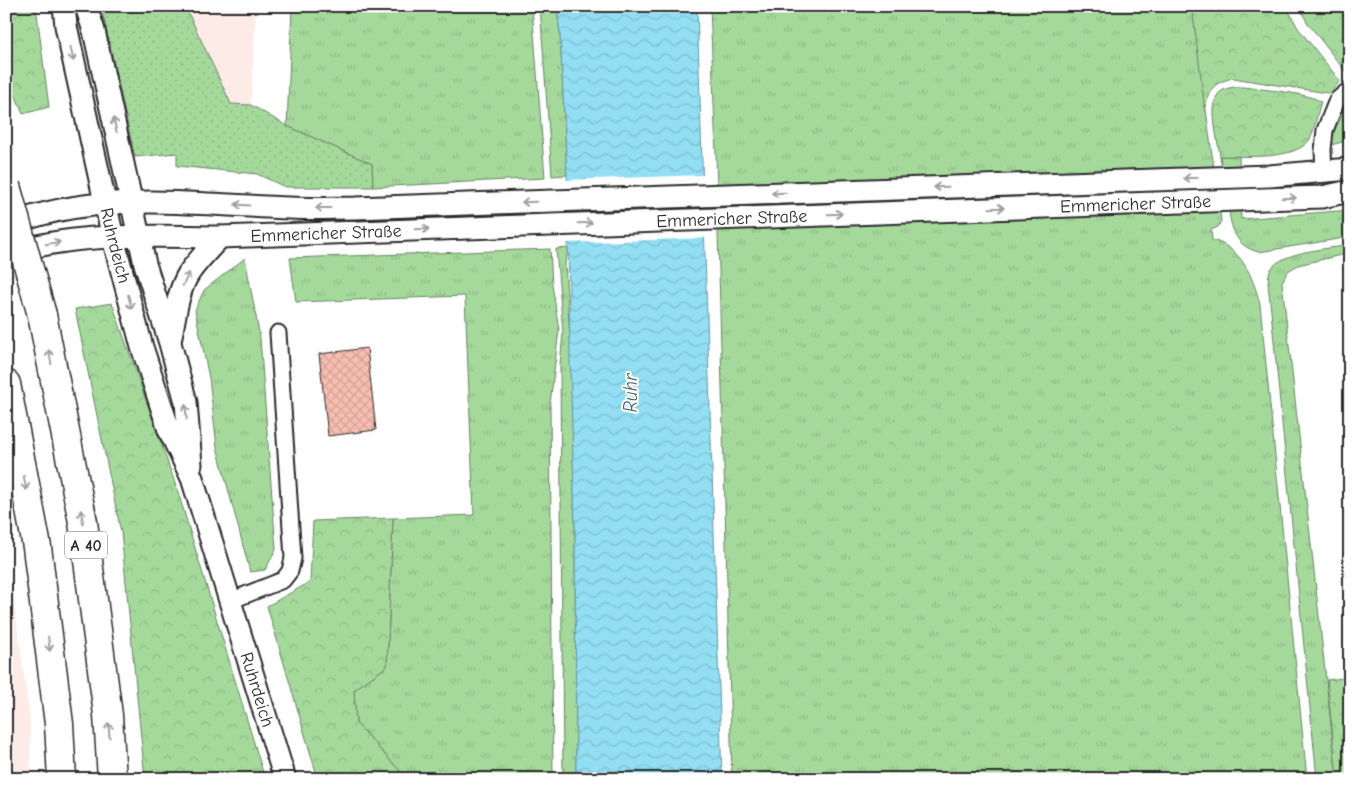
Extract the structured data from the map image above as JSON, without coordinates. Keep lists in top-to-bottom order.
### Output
{
  "streets": {
    "highway": ["A 40"],
    "main road": ["Emmericher Straße", "Ruhrdeich"]
  },
  "crossings": [
    ["Emmericher Straße", "Ruhrdeich"]
  ],
  "water": ["Ruhr"]
}
